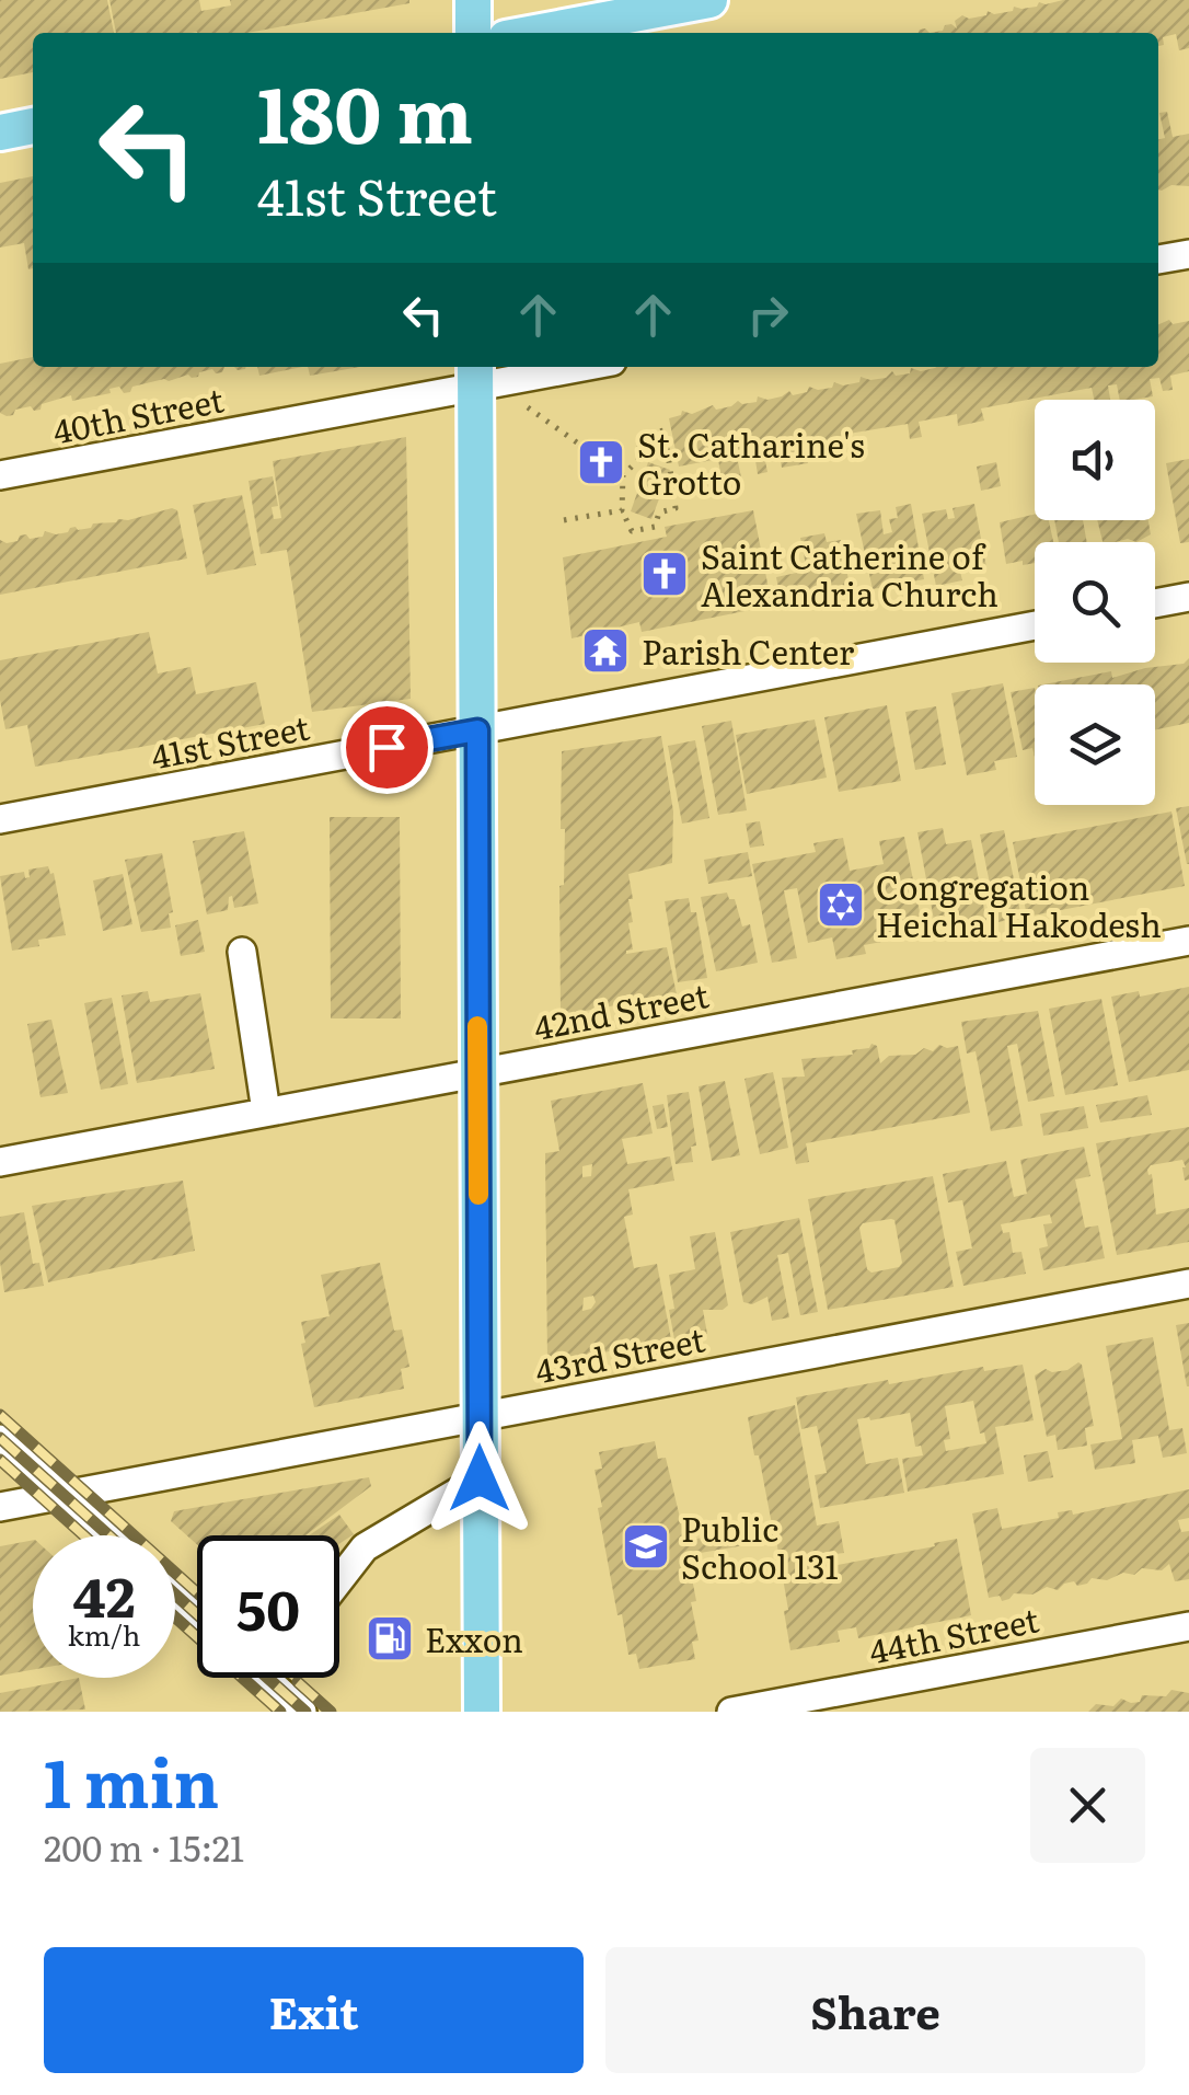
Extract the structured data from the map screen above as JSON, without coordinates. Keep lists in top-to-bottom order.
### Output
{
  "streets": {
    "street": [
      "40th Street",
      "41st Street",
      "42nd Street",
      "43rd Street",
      "44th Street"
    ]
  },
  "places": {
    "church": ["St. Catharine's Grotto", "Saint Catherine of Alexandria Church"],
    "temple": ["Parish Center"],
    "synagogue": ["Congregation Heichal Hakodesh"],
    "school or university": ["Public School 131"],
    "fuel station": ["Exxon"]
  },
  "page": {
    "turn": ["180 m", "41st Street"],
    "speed": "42 km/h",
    "limit": "50",
    "heading": ["1 min", "200 m · 15:21"],
    "buttons": ["Exit", "Share"]
  }
}
